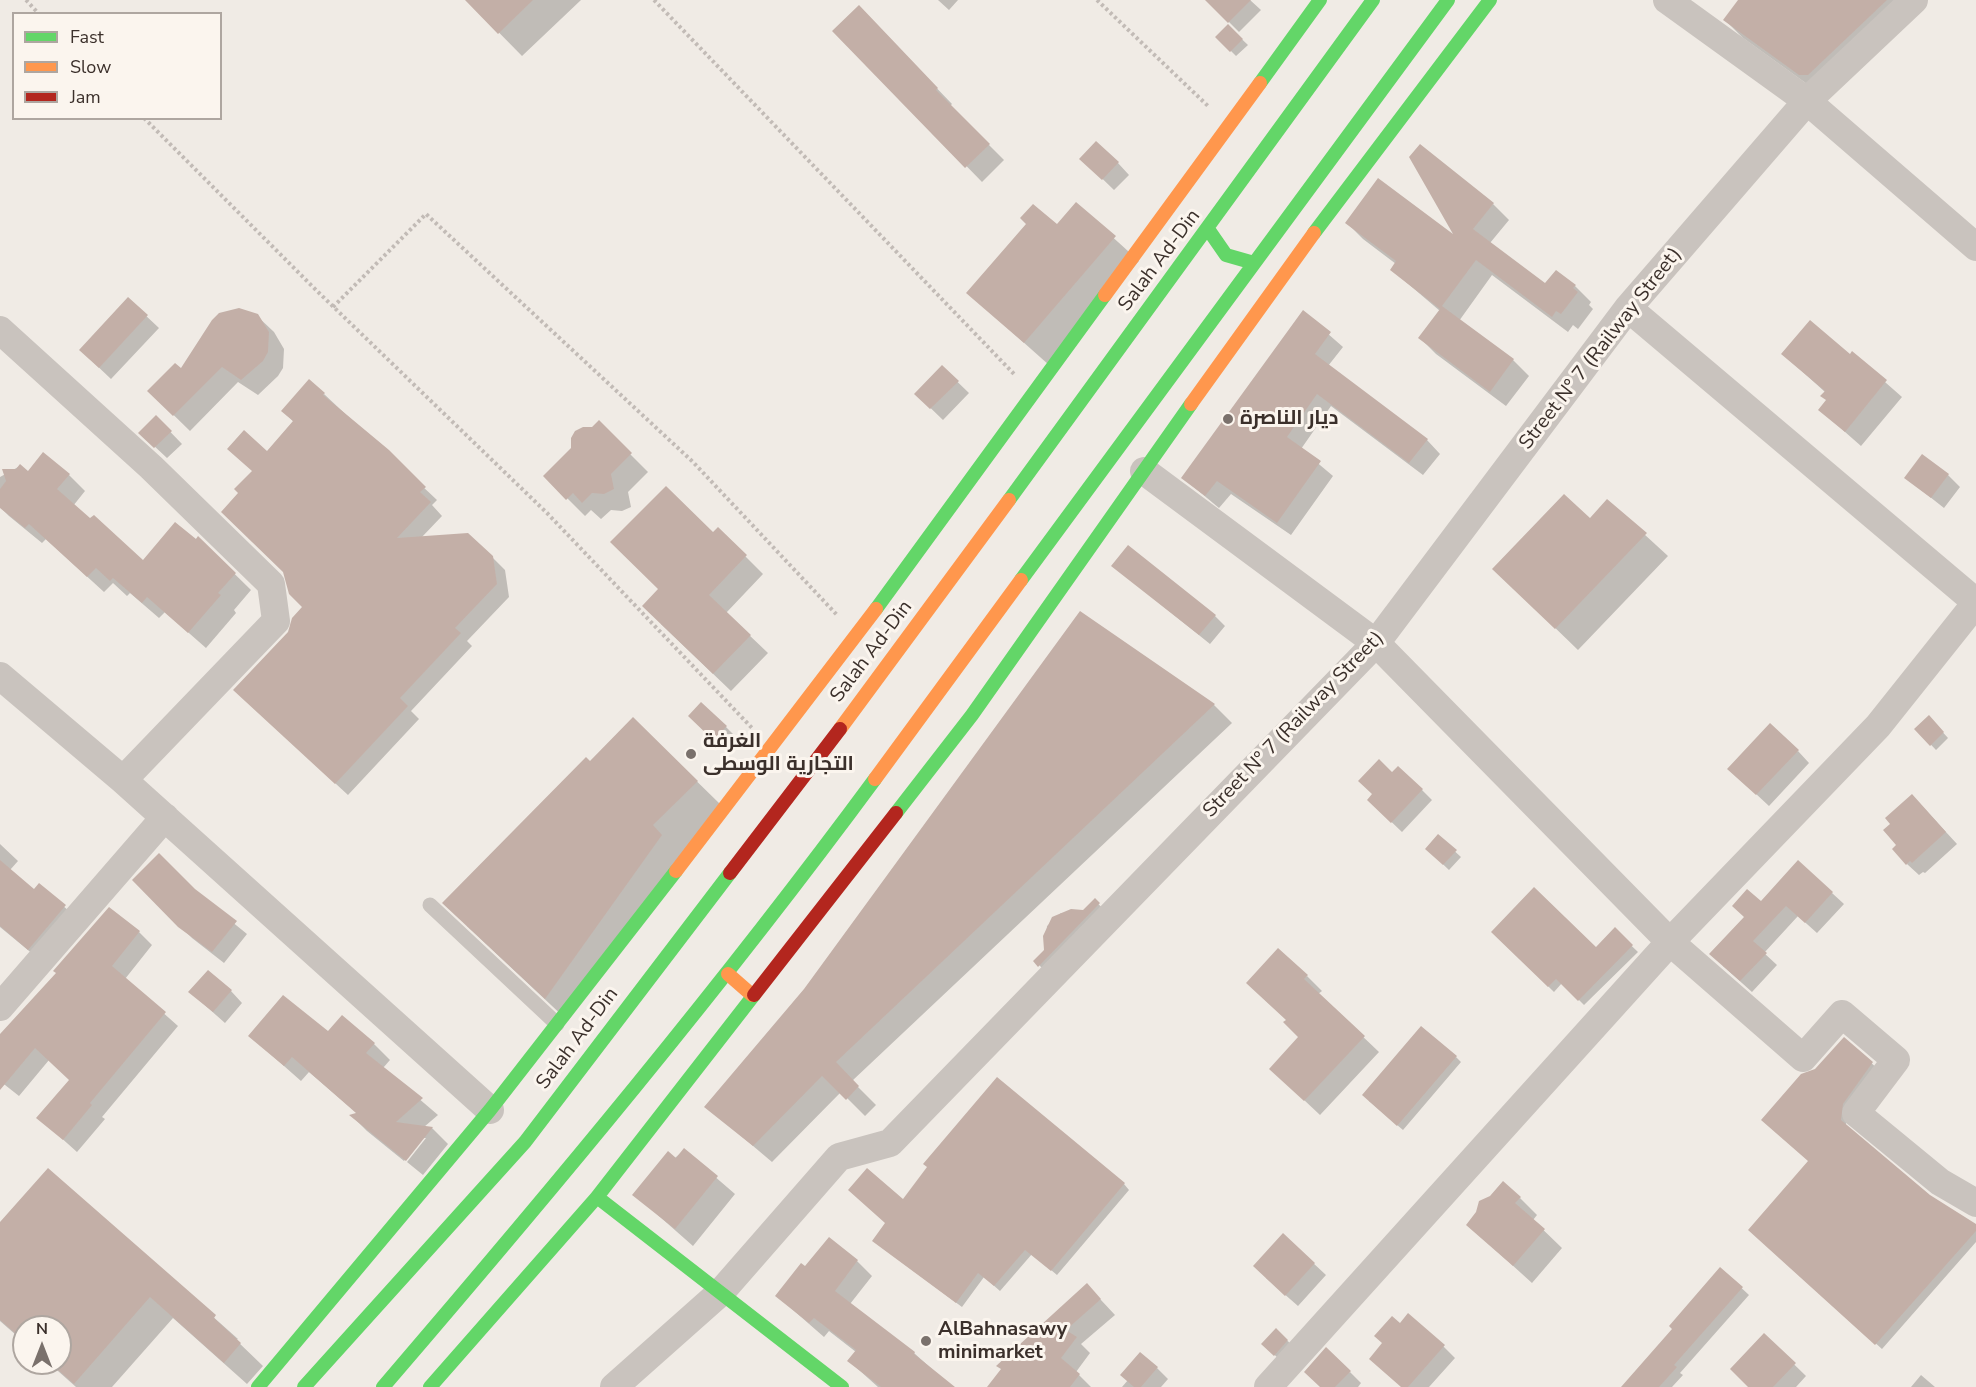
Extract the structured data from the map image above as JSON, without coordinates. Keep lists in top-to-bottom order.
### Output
{
  "streets": {
    "main road": ["Salah Ad-Din"],
    "street": ["Street N° 7 (Railway Street)"]
  },
  "places": ["ديار الناصرة", "الغرفة التجارية الوسطى", "AlBahnasawy minimarket"],
  "legend": ["Fast", "Slow", "Jam"],
  "north": "top"
}
